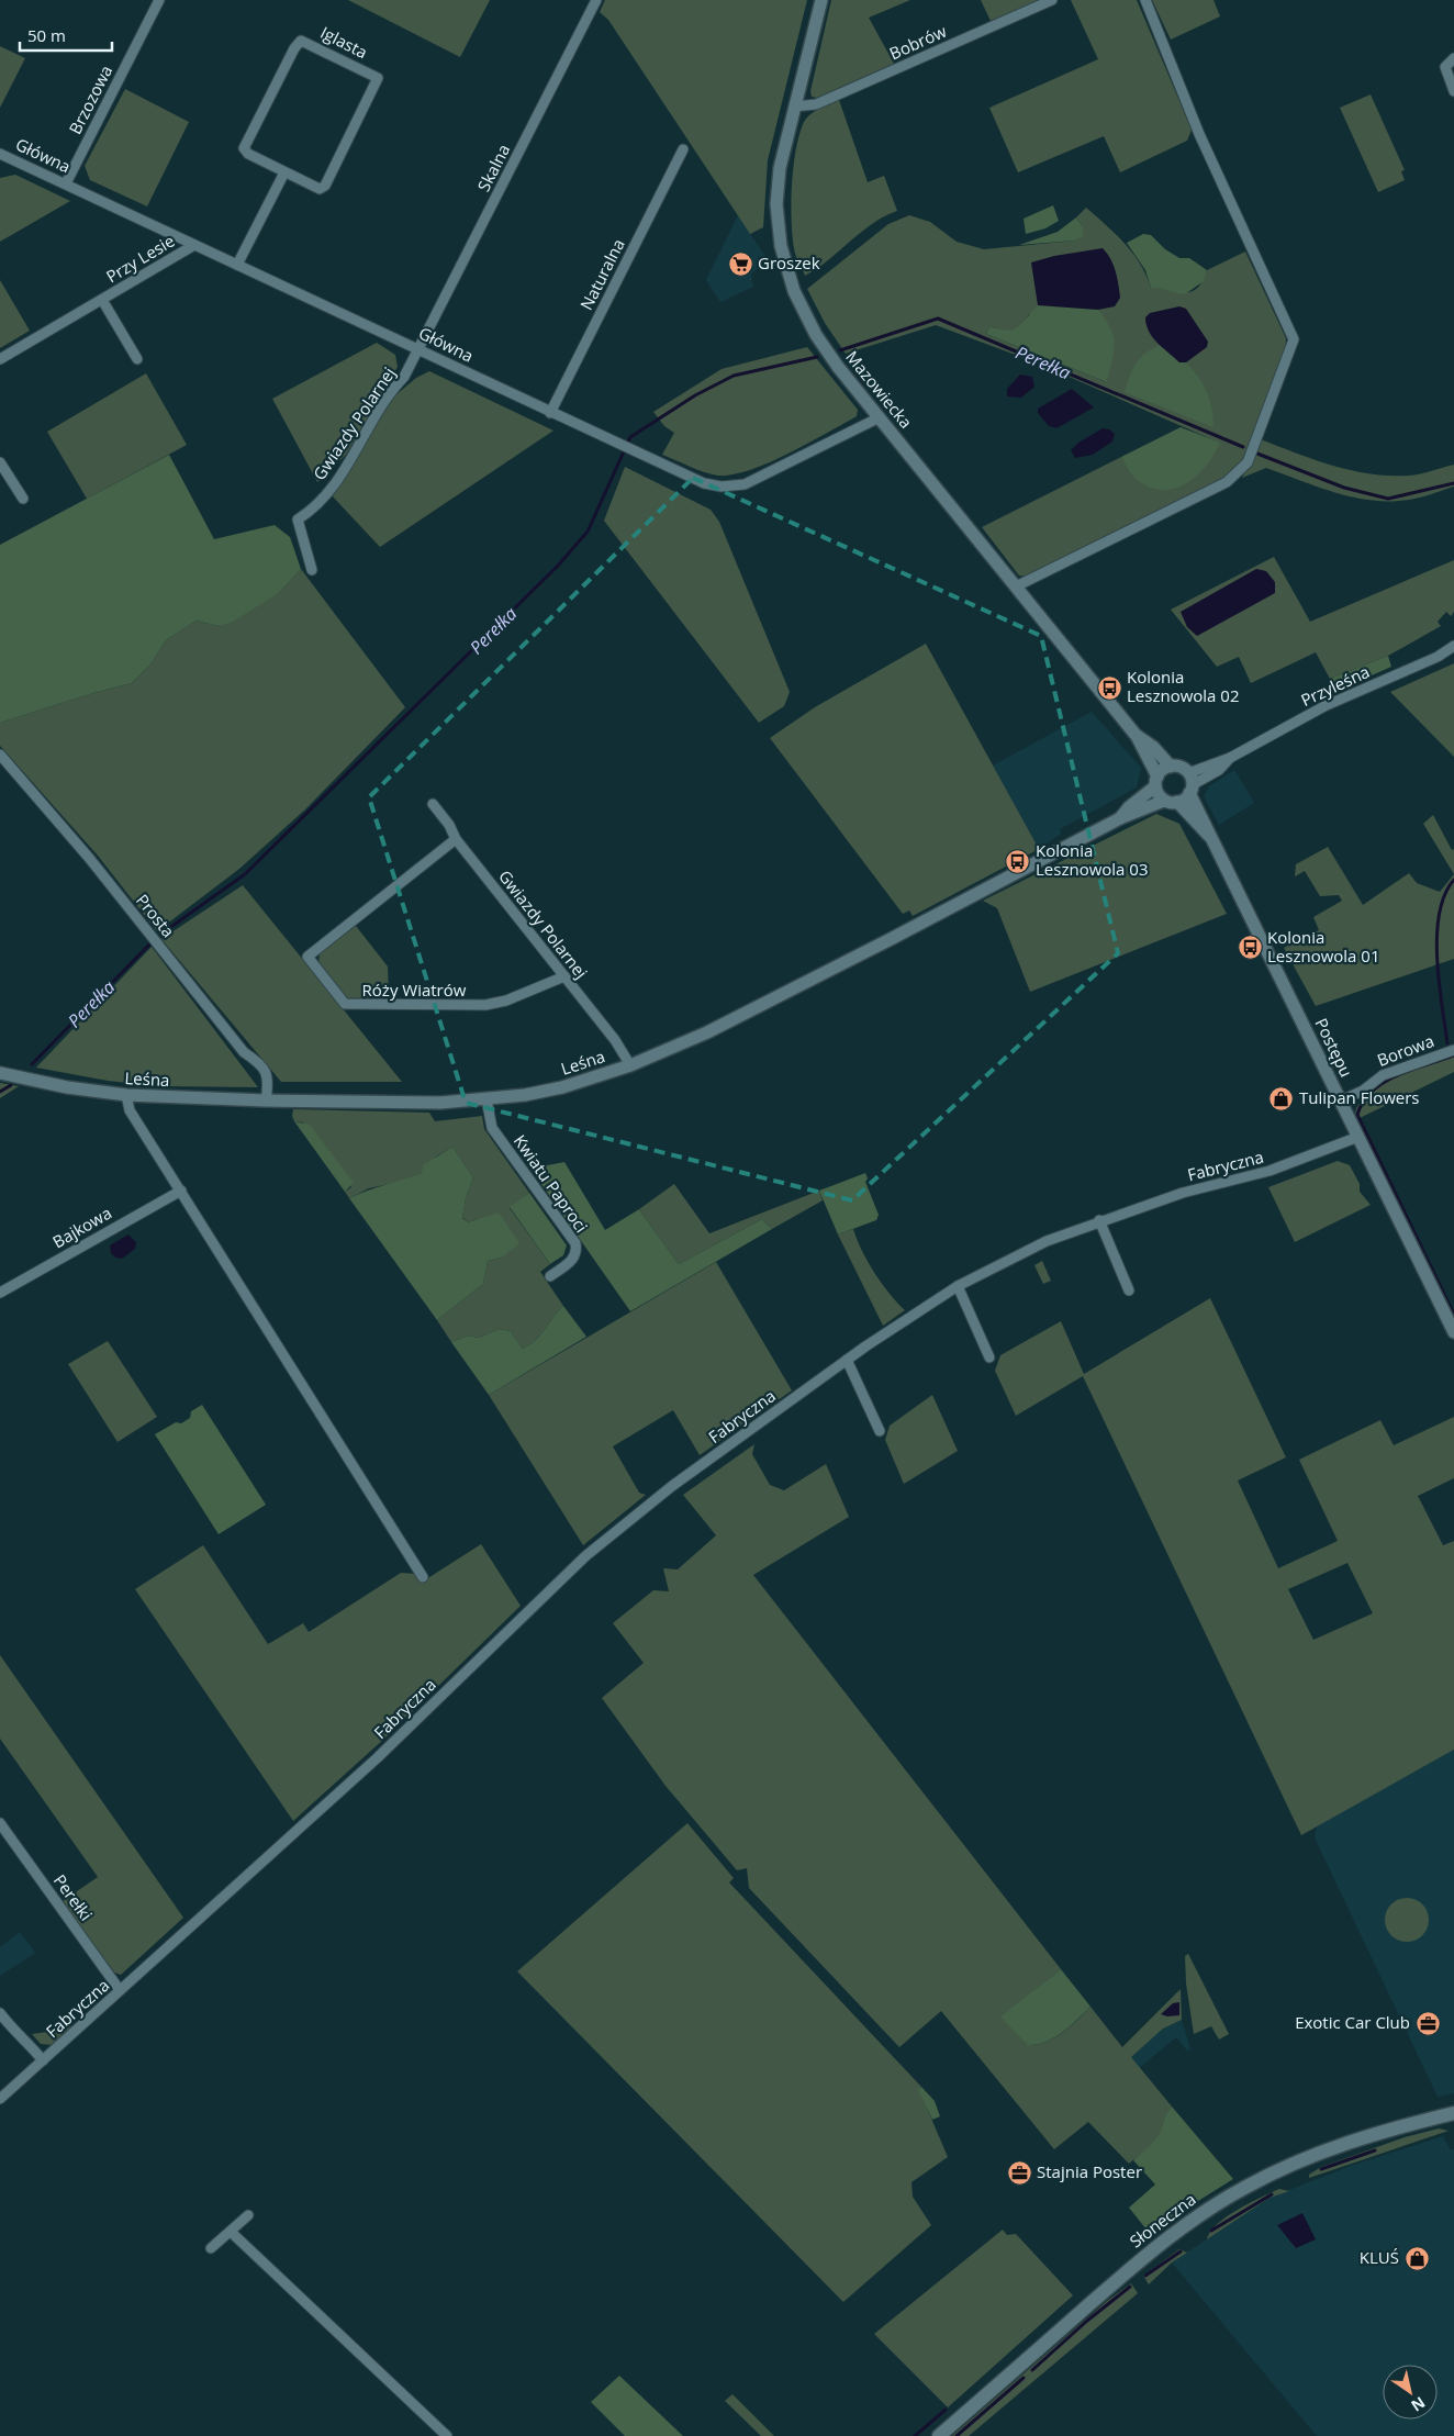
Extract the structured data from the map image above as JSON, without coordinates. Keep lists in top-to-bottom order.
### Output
{
  "streets": {
    "main road": ["Słoneczna"],
    "street": [
      "Iglasta",
      "Bobrów",
      "Brzozowa",
      "Główna",
      "Skalna",
      "Przy Lesie",
      "Naturalna",
      "Mazowiecka",
      "Gwiazdy Polarnej",
      "Przyleśna",
      "Prosta",
      "Róży Wiatrów",
      "Postępu",
      "Borowa",
      "Leśna",
      "Fabryczna",
      "Kwiatu Paproci",
      "Bajkowa",
      "Perełki"
    ]
  },
  "crossings": [
    ["Bobrów", "Mazowiecka"],
    ["Brzozowa", "Główna"],
    ["Główna", "Skalna"],
    ["Główna", "Przy Lesie"],
    ["Główna", "Naturalna"],
    ["Główna", "Mazowiecka"],
    ["Główna", "Gwiazdy Polarnej"],
    ["Skalna", "Gwiazdy Polarnej"],
    ["Mazowiecka", "Przyleśna"],
    ["Mazowiecka", "Postępu"],
    ["Mazowiecka", "Leśna"],
    ["Gwiazdy Polarnej", "Róży Wiatrów"],
    ["Gwiazdy Polarnej", "Leśna"],
    ["Przyleśna", "Postępu"],
    ["Przyleśna", "Leśna"],
    ["Prosta", "Leśna"],
    ["Postępu", "Borowa"],
    ["Postępu", "Leśna"],
    ["Postępu", "Fabryczna"],
    ["Leśna", "Kwiatu Paproci"],
    ["Fabryczna", "Perełki"]
  ],
  "water": ["Perełka"],
  "places": {
    "supermarket": ["Groszek"],
    "bus stop": ["Kolonia Lesznowola 02", "Kolonia Lesznowola 03", "Kolonia Lesznowola 01"],
    "shop": ["Tulipan Flowers", "KLUŚ"],
    "office": ["Exotic Car Club", "Stajnia Poster"]
  },
  "scale_bar": "50 m",
  "north": "bottom right"
}
